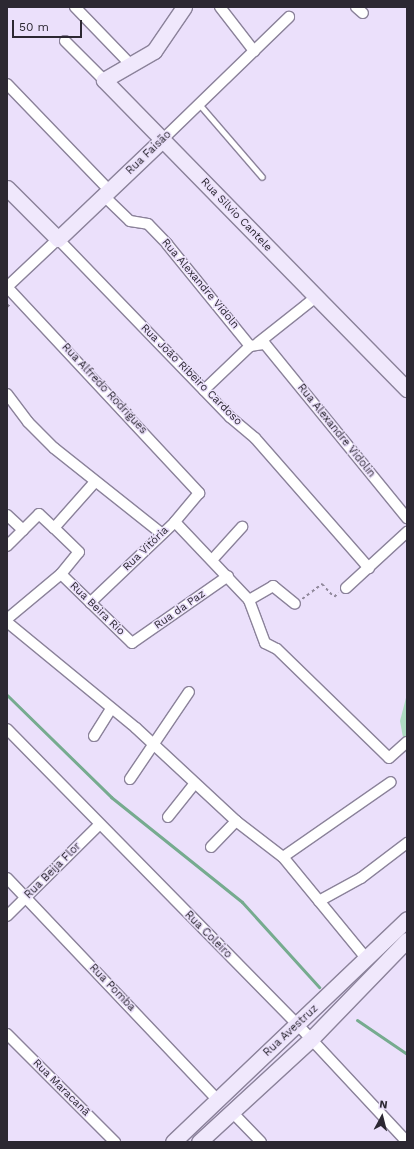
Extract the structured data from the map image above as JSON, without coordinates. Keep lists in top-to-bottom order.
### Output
{
  "streets": {
    "street": [
      "Rua Faisão",
      "Rua Silvio Cantele",
      "Rua Alexandre Vidoln",
      "Rua João Ribeiro Cardoso",
      "Rua Alfredo Rodrigues",
      "Rua Alexandre Vidolin",
      "Rua Vitória",
      "Rua Beira Rio",
      "Rua da Paz",
      "Rua Beija Flor",
      "Rua Coleiro",
      "Rua Pomba",
      "Rua Avestruz",
      "Rua Maracanã"
    ]
  },
  "crossings": [
    ["Rua Faisão", "Rua Silvio Cantele"],
    ["Rua Faisão", "Rua Alexandre Vidoln"],
    ["Rua Faisão", "Rua João Ribeiro Cardoso"],
    ["Rua Faisão", "Rua Alfredo Rodrigues"],
    ["Rua Alexandre Vidoln", "Rua Alexandre Vidolin"],
    ["Rua Alfredo Rodrigues", "Rua Vitória"],
    ["Rua Vitória", "Rua Beira Rio"],
    ["Rua Beira Rio", "Rua da Paz"],
    ["Rua Beija Flor", "Rua Coleiro"],
    ["Rua Beija Flor", "Rua Pomba"],
    ["Rua Coleiro", "Rua Avestruz"],
    ["Rua Pomba", "Rua Avestruz"]
  ],
  "scale_bar": "50 m",
  "north": "top"
}
